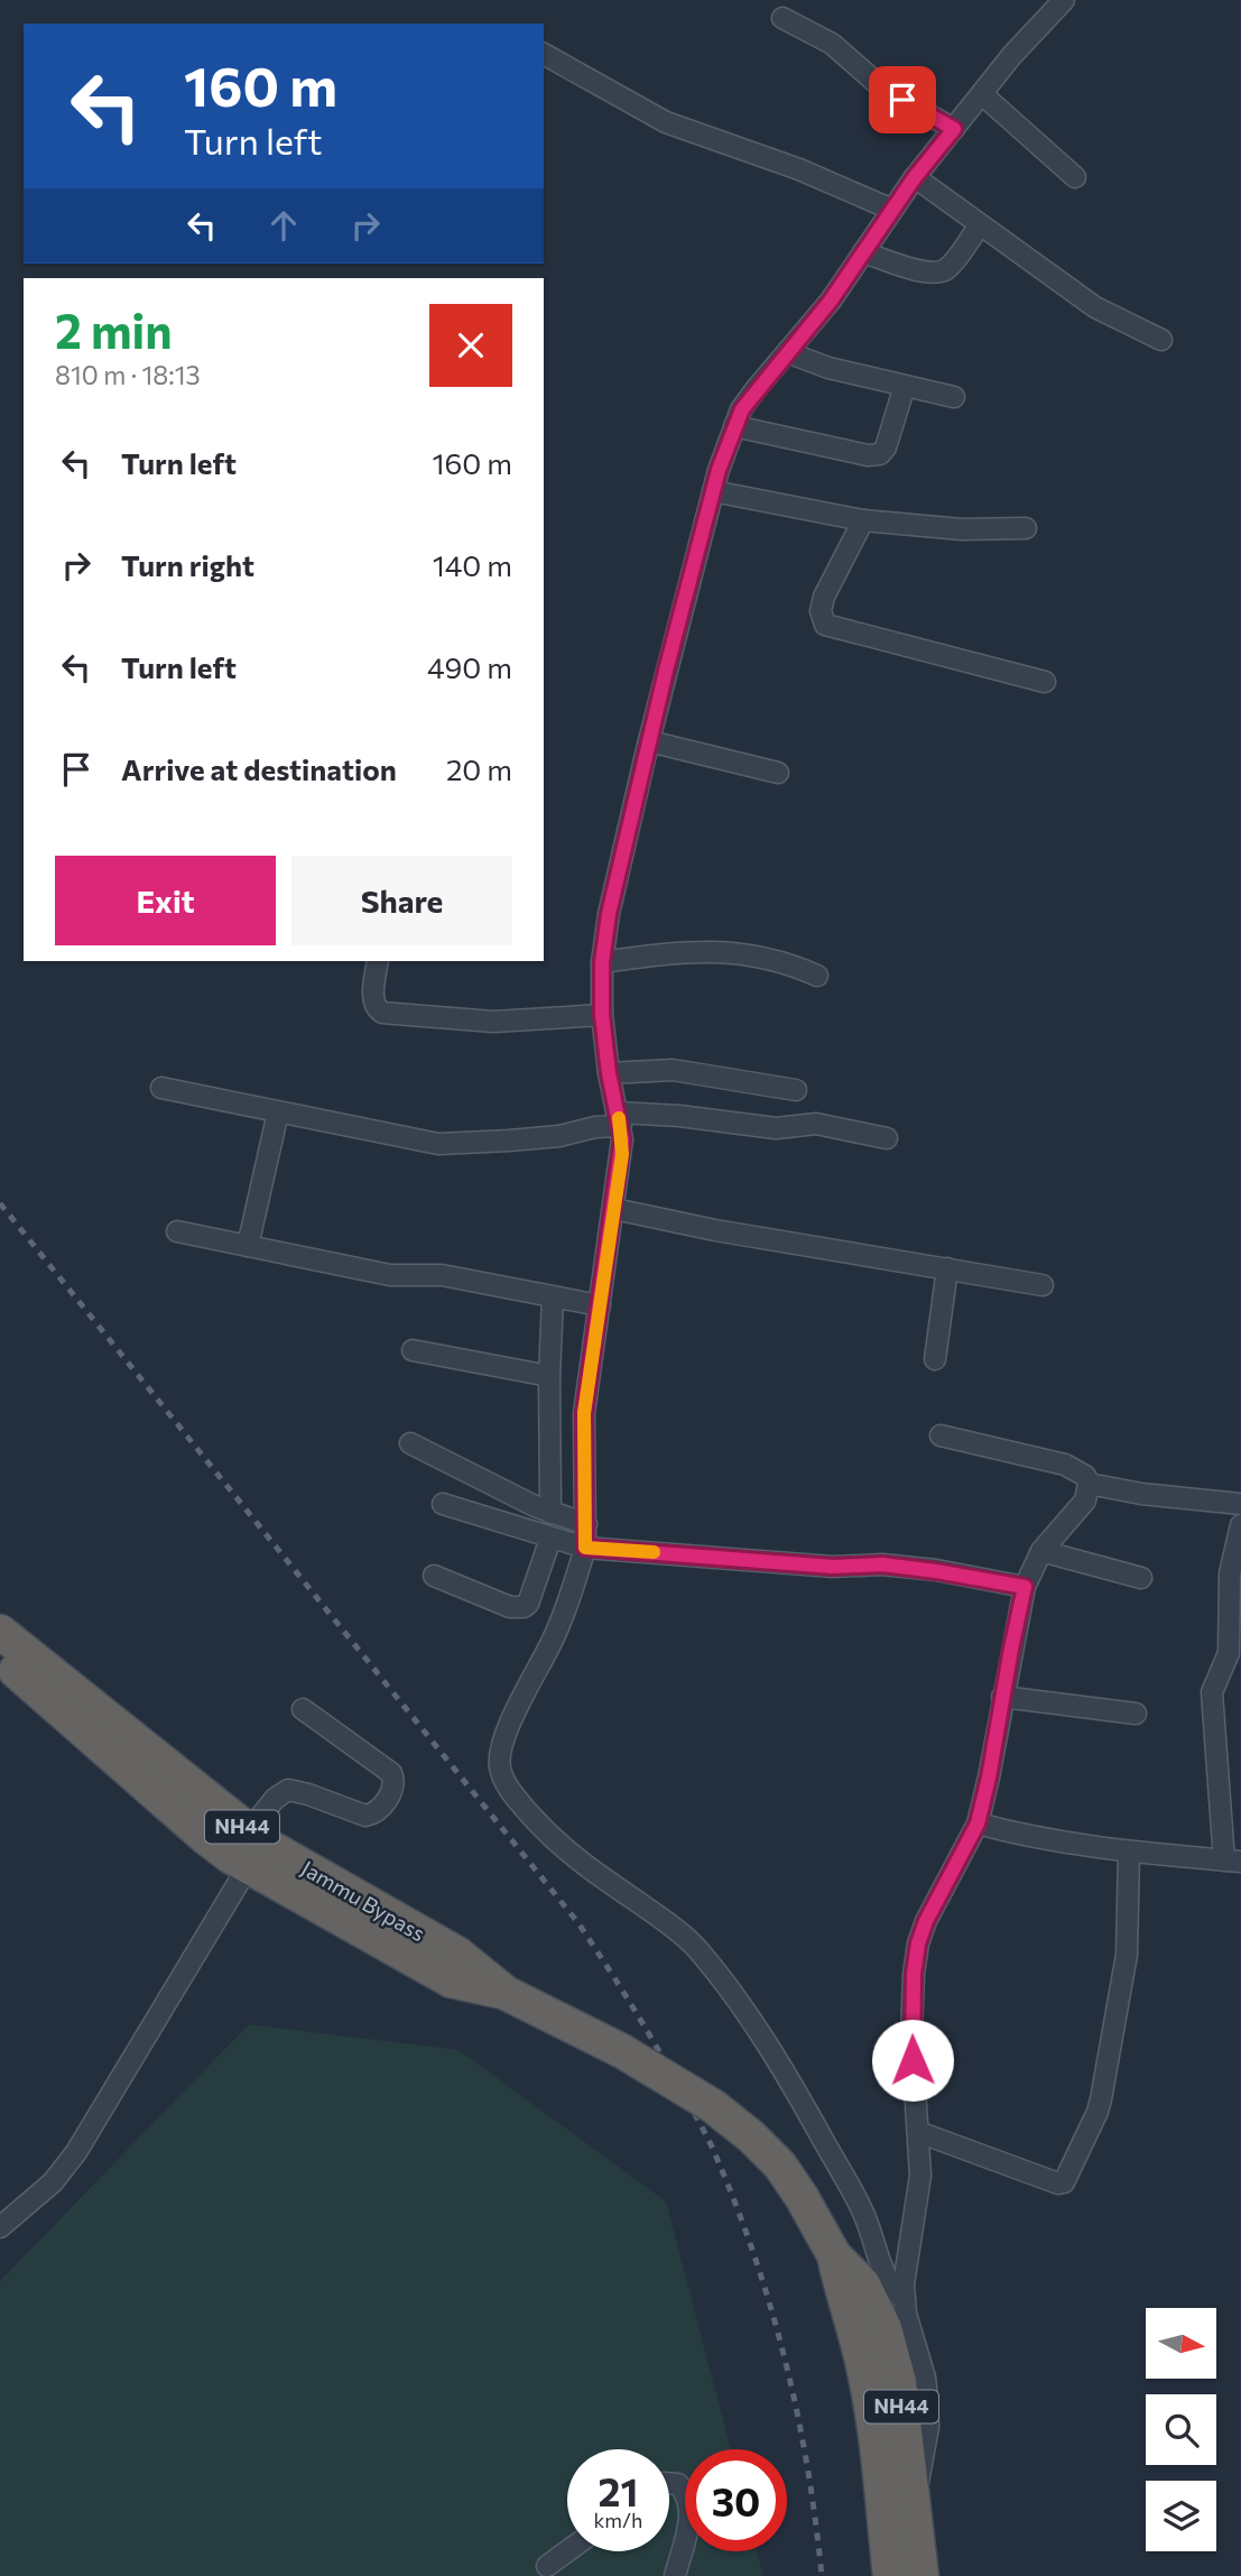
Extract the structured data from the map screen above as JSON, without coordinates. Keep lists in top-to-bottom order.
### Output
{
  "streets": {
    "highway": ["NH44", "Jammu Bypass"]
  },
  "north": "right",
  "page": {
    "turn": ["160 m", "Turn left"],
    "heading": ["2 min", "810 m · 18:13"],
    "list": [
      {
        "name": "Turn left",
        "value": "160 m"
      },
      {
        "name": "Turn right",
        "value": "140 m"
      },
      {
        "name": "Turn left",
        "value": "490 m"
      },
      {
        "name": "Arrive at destination",
        "value": "20 m"
      }
    ],
    "buttons": ["Exit", "Share"],
    "speed": "21 km/h",
    "limit": "30"
  }
}
